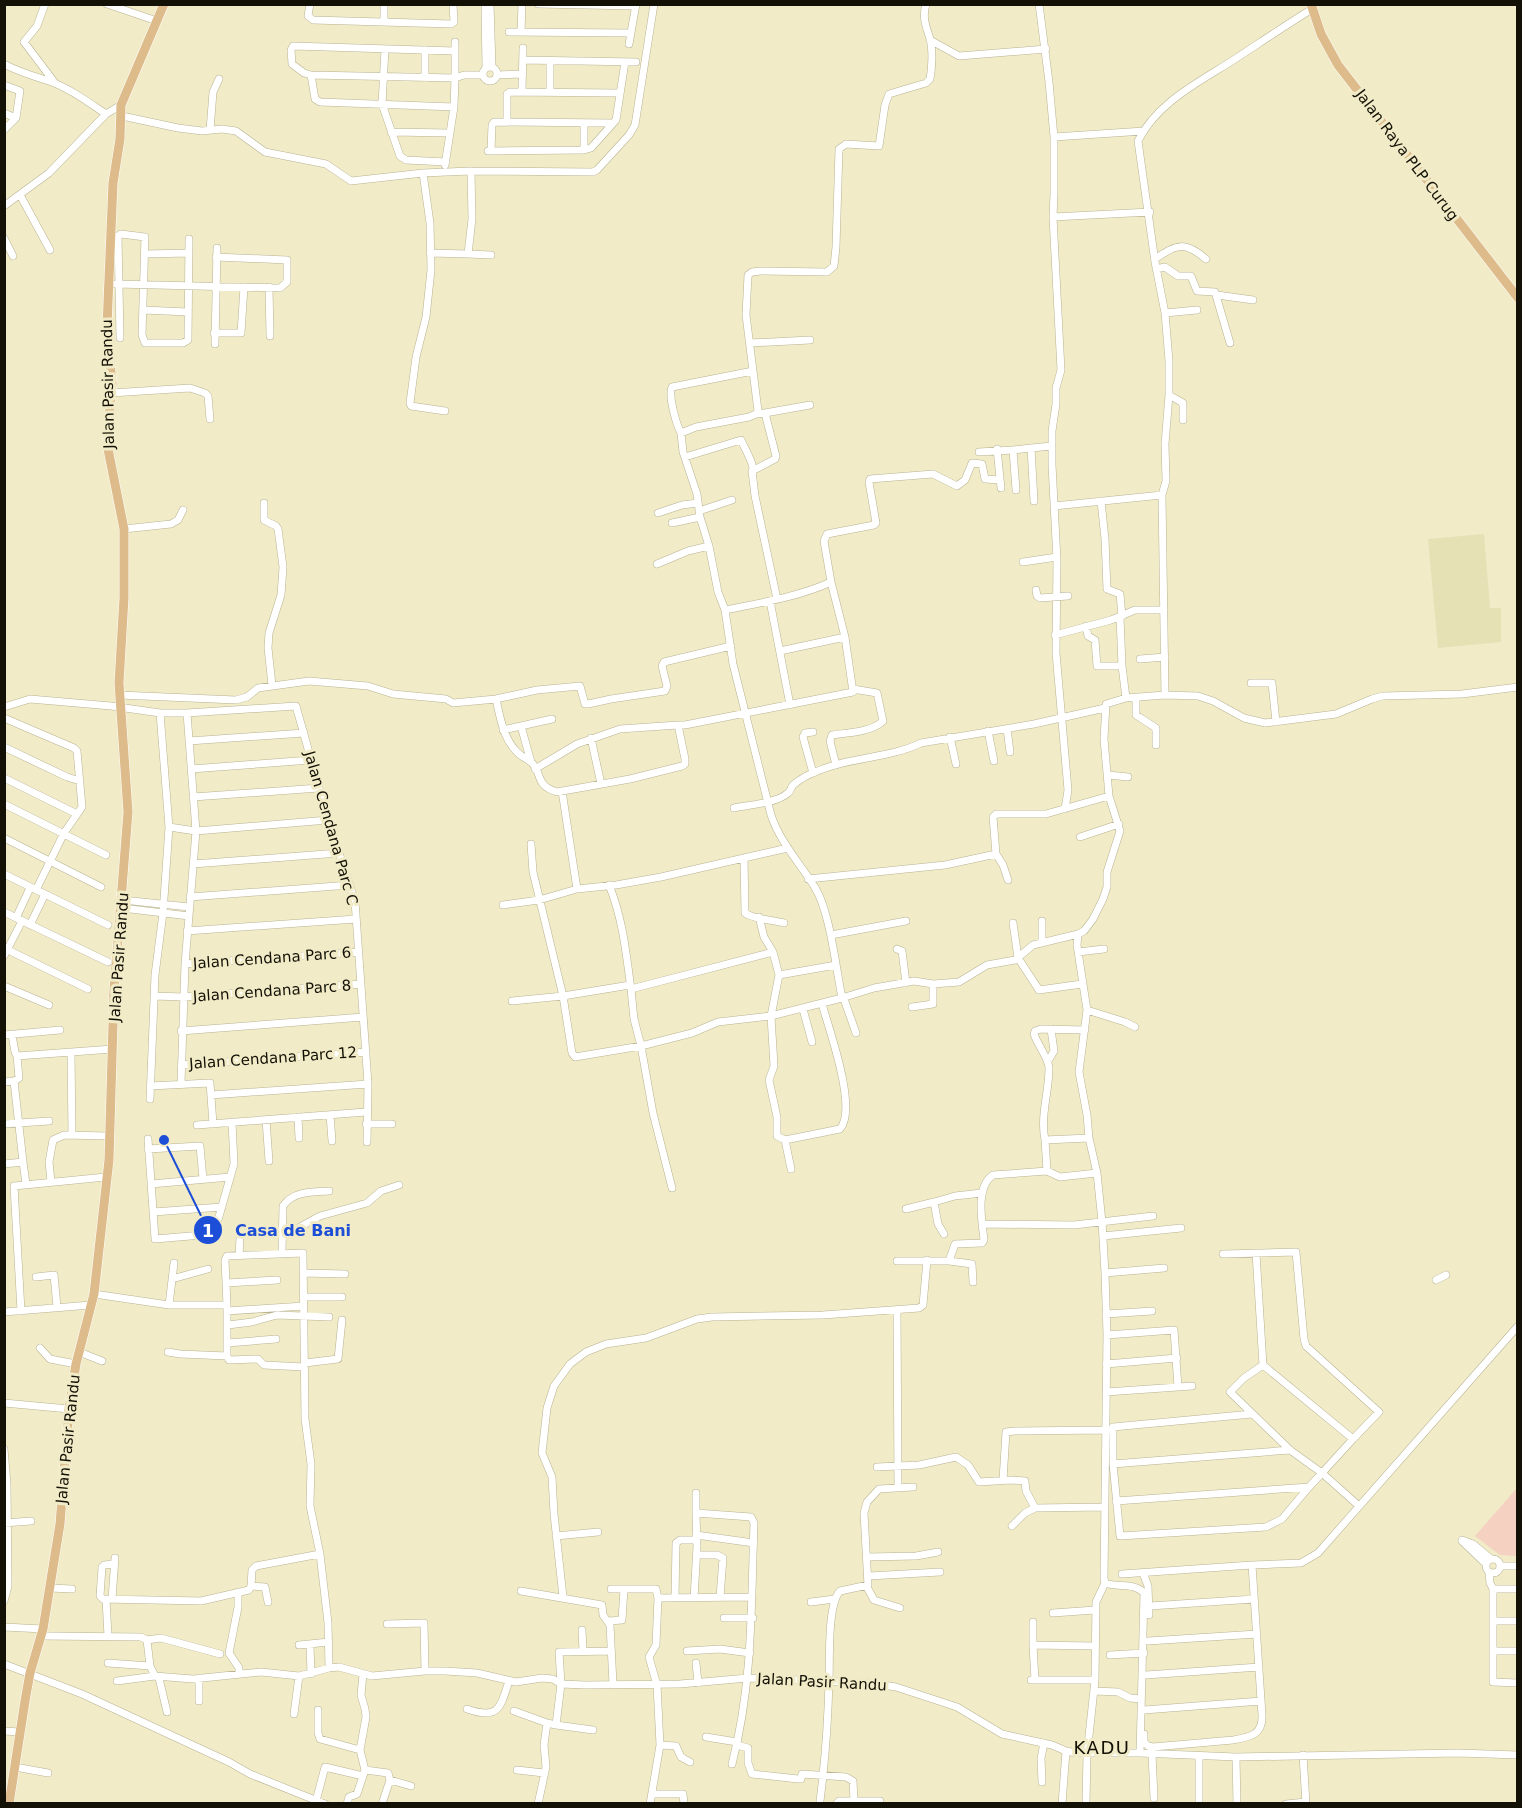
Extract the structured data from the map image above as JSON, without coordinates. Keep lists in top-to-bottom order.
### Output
{
  "streets": {
    "main road": ["Jalan Raya PLP Curug", "Jalan Pasir Randu"],
    "street": [
      "Jalan Cendana Parc C",
      "Jalan Cendana Parc 6",
      "Jalan Cendana Parc 8",
      "Jalan Cendana Parc 12"
    ]
  },
  "crossings": [
    ["Jalan Cendana Parc C", "Jalan Cendana Parc 6"],
    ["Jalan Cendana Parc C", "Jalan Cendana Parc 8"],
    ["Jalan Cendana Parc C", "Jalan Cendana Parc 12"]
  ],
  "districts": ["KADU"],
  "places": ["Casa de Bani"]
}
